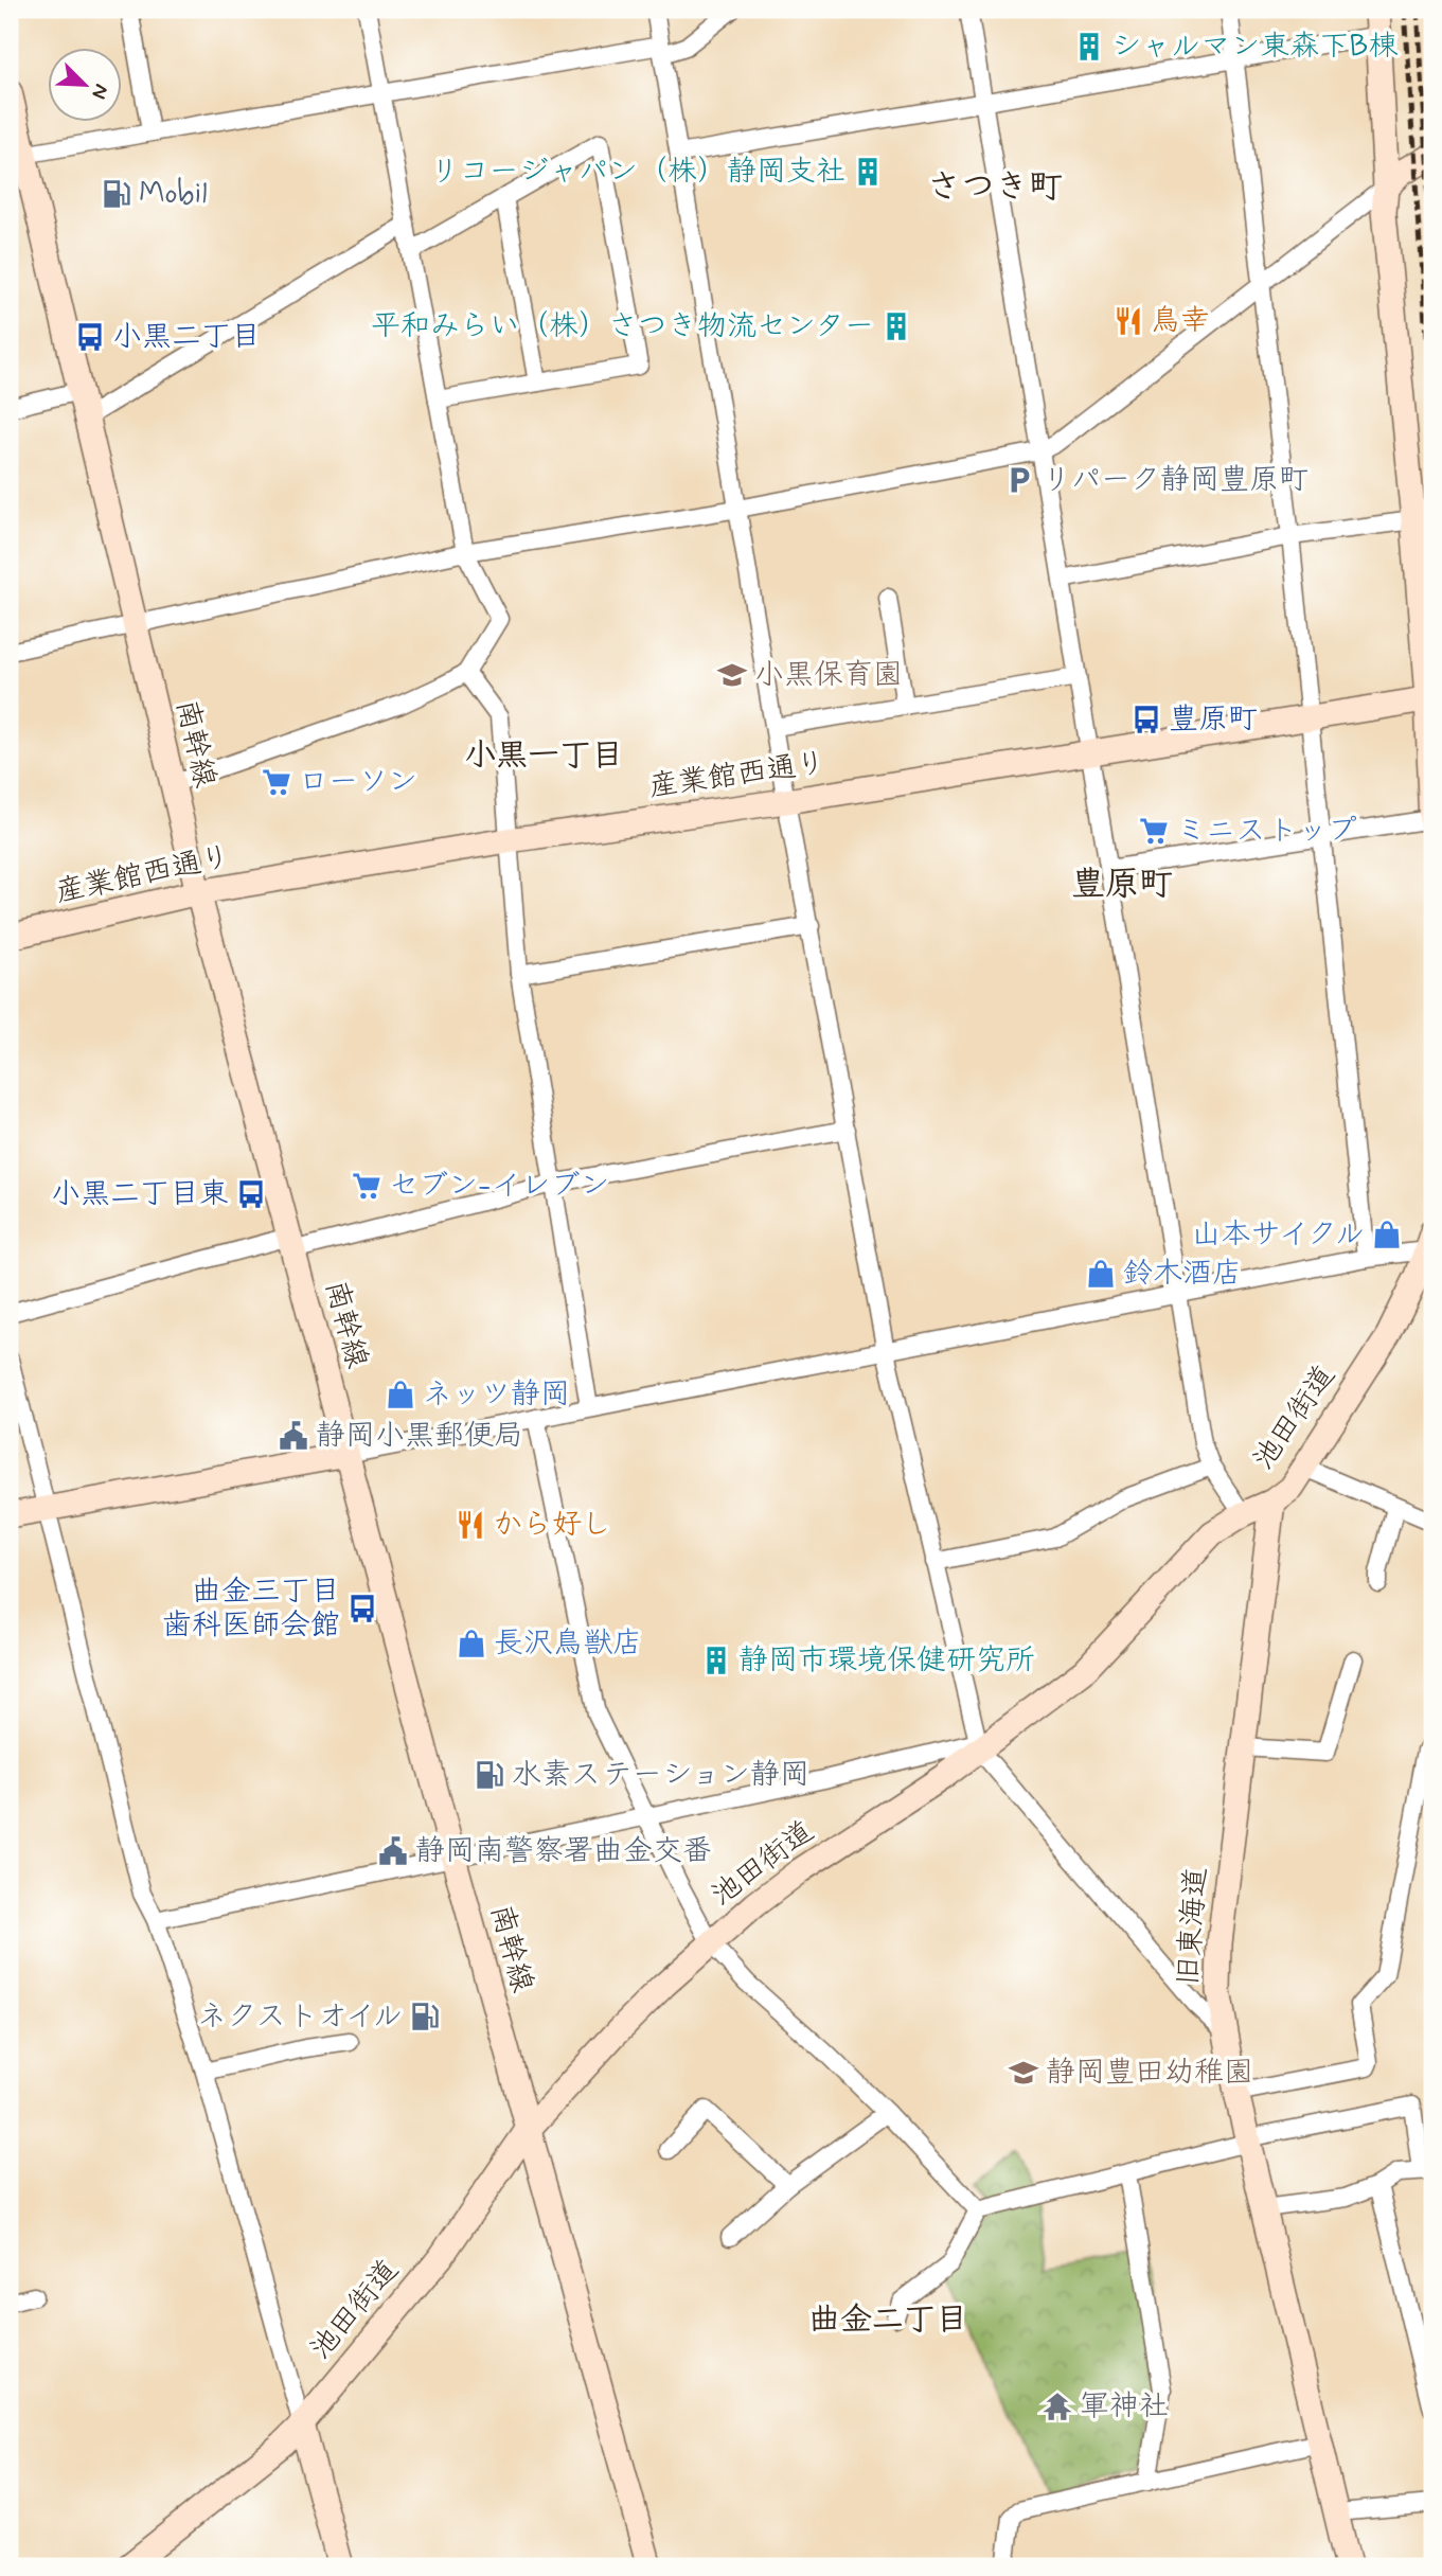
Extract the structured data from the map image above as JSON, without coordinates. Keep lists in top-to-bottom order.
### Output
{
  "streets": {
    "street": [
      "南幹線",
      "産業館西通り",
      "池田街道",
      "旧東海道"
    ]
  },
  "crossings": [
    ["南幹線", "産業館西通り"],
    ["南幹線", "池田街道"],
    ["池田街道", "旧東海道"]
  ],
  "districts": [
    "さつき町",
    "小黒一丁目",
    "豊原町",
    "曲金二丁目"
  ],
  "places": {
    "building": [
      "シャルマン東森下B棟",
      "リコージャパン（株）静岡支社",
      "平和みらい（株）さつき物流センター",
      "静岡市環境保健研究所"
    ],
    "fuel station": ["Mobil", "水素ステーション静岡", "ネクストオイル"],
    "restaurant": ["鳥幸", "から好し"],
    "bus stop": [
      "小黒二丁目",
      "豊原町",
      "小黒二丁目東",
      "曲金三丁目 歯科医師会館"
    ],
    "parking": ["リパーク静岡豊原町"],
    "school or university": ["小黒保育園", "静岡豊田幼稚園"],
    "supermarket": ["ローソン", "ミニストップ", "セブン-イレブン"],
    "shop": [
      "山本サイクル",
      "鈴木酒店",
      "ネッツ静岡",
      "長沢鳥獣店"
    ],
    "public building": ["静岡小黒郵便局", "静岡南警察署曲金交番"],
    "temple": ["軍神社"]
  },
  "north": "bottom right"
}
